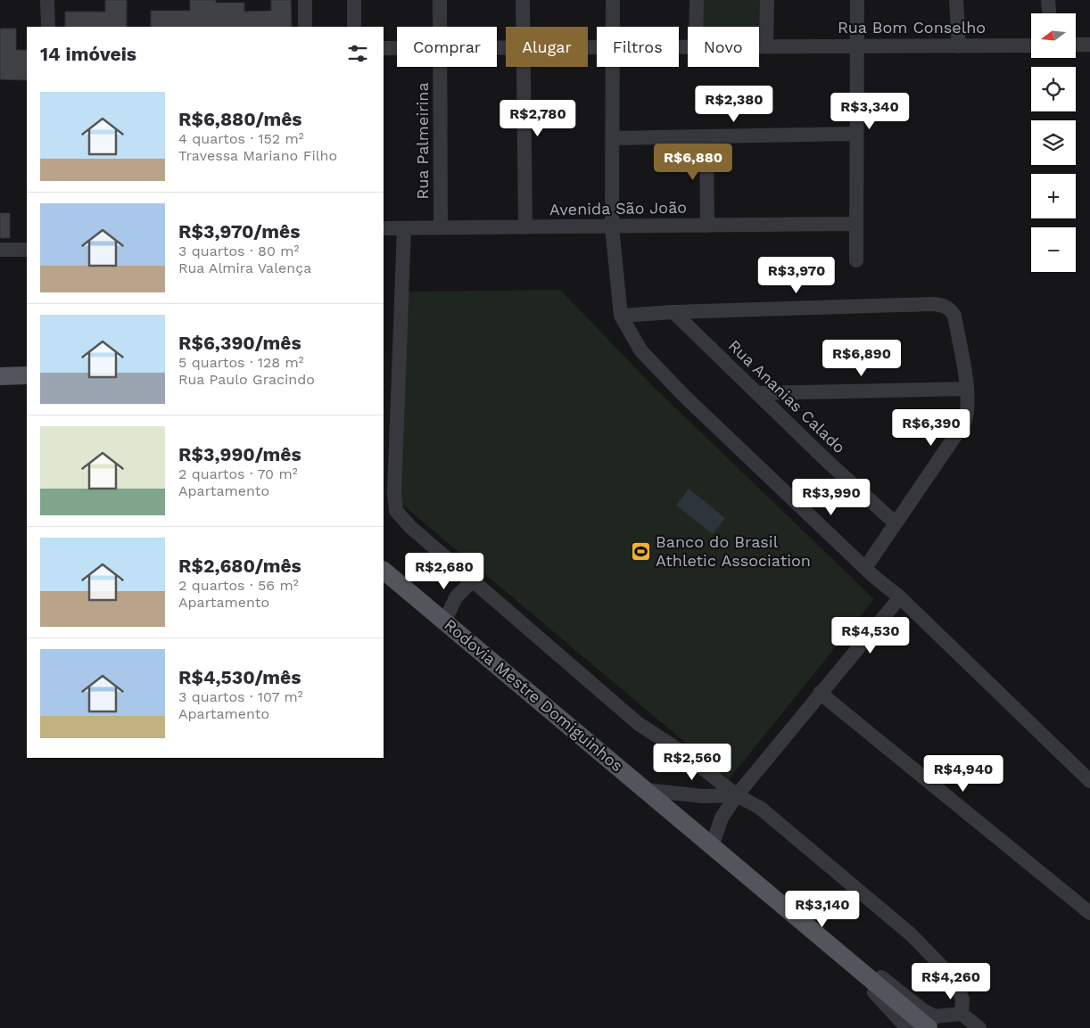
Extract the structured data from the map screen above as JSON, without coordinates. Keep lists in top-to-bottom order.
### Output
{
  "streets": {
    "main road": ["Rodovia Mestre Domiguinhos"],
    "street": [
      "Rua Bom Conselho",
      "Rua Palmeirina",
      "Avenida São João",
      "Rua Ananias Calado"
    ]
  },
  "crossings": [
    ["Rua Palmeirina", "Avenida São João"]
  ],
  "places": {
    "sports": ["Banco do Brasil Athletic Association"]
  },
  "north": "left",
  "page": {
    "map_buttons": ["+", "−"],
    "chip": [
      "Comprar",
      "Alugar",
      "Filtros",
      "Novo"
    ],
    "heading": "14 imóveis",
    "list": [
      {
        "name": "R$6,880/mês",
        "note": "4 quartos · 152 m² · Travessa Mariano Filho"
      },
      {
        "name": "R$3,970/mês",
        "note": "3 quartos · 80 m² · Rua Almira Valença"
      },
      {
        "name": "R$6,390/mês",
        "note": "5 quartos · 128 m² · Rua Paulo Gracindo"
      },
      {
        "name": "R$3,990/mês",
        "note": "2 quartos · 70 m² · Apartamento"
      },
      {
        "name": "R$2,680/mês",
        "note": "2 quartos · 56 m² · Apartamento"
      },
      {
        "name": "R$4,530/mês",
        "note": "3 quartos · 107 m² · Apartamento"
      }
    ],
    "price": [
      "R$2,380",
      "R$3,340",
      "R$2,780",
      "R$6,880",
      "R$3,970",
      "R$6,890",
      "R$6,390",
      "R$3,990",
      "R$2,680",
      "R$4,530",
      "R$2,560",
      "R$4,940",
      "R$3,140",
      "R$4,260"
    ]
  }
}
